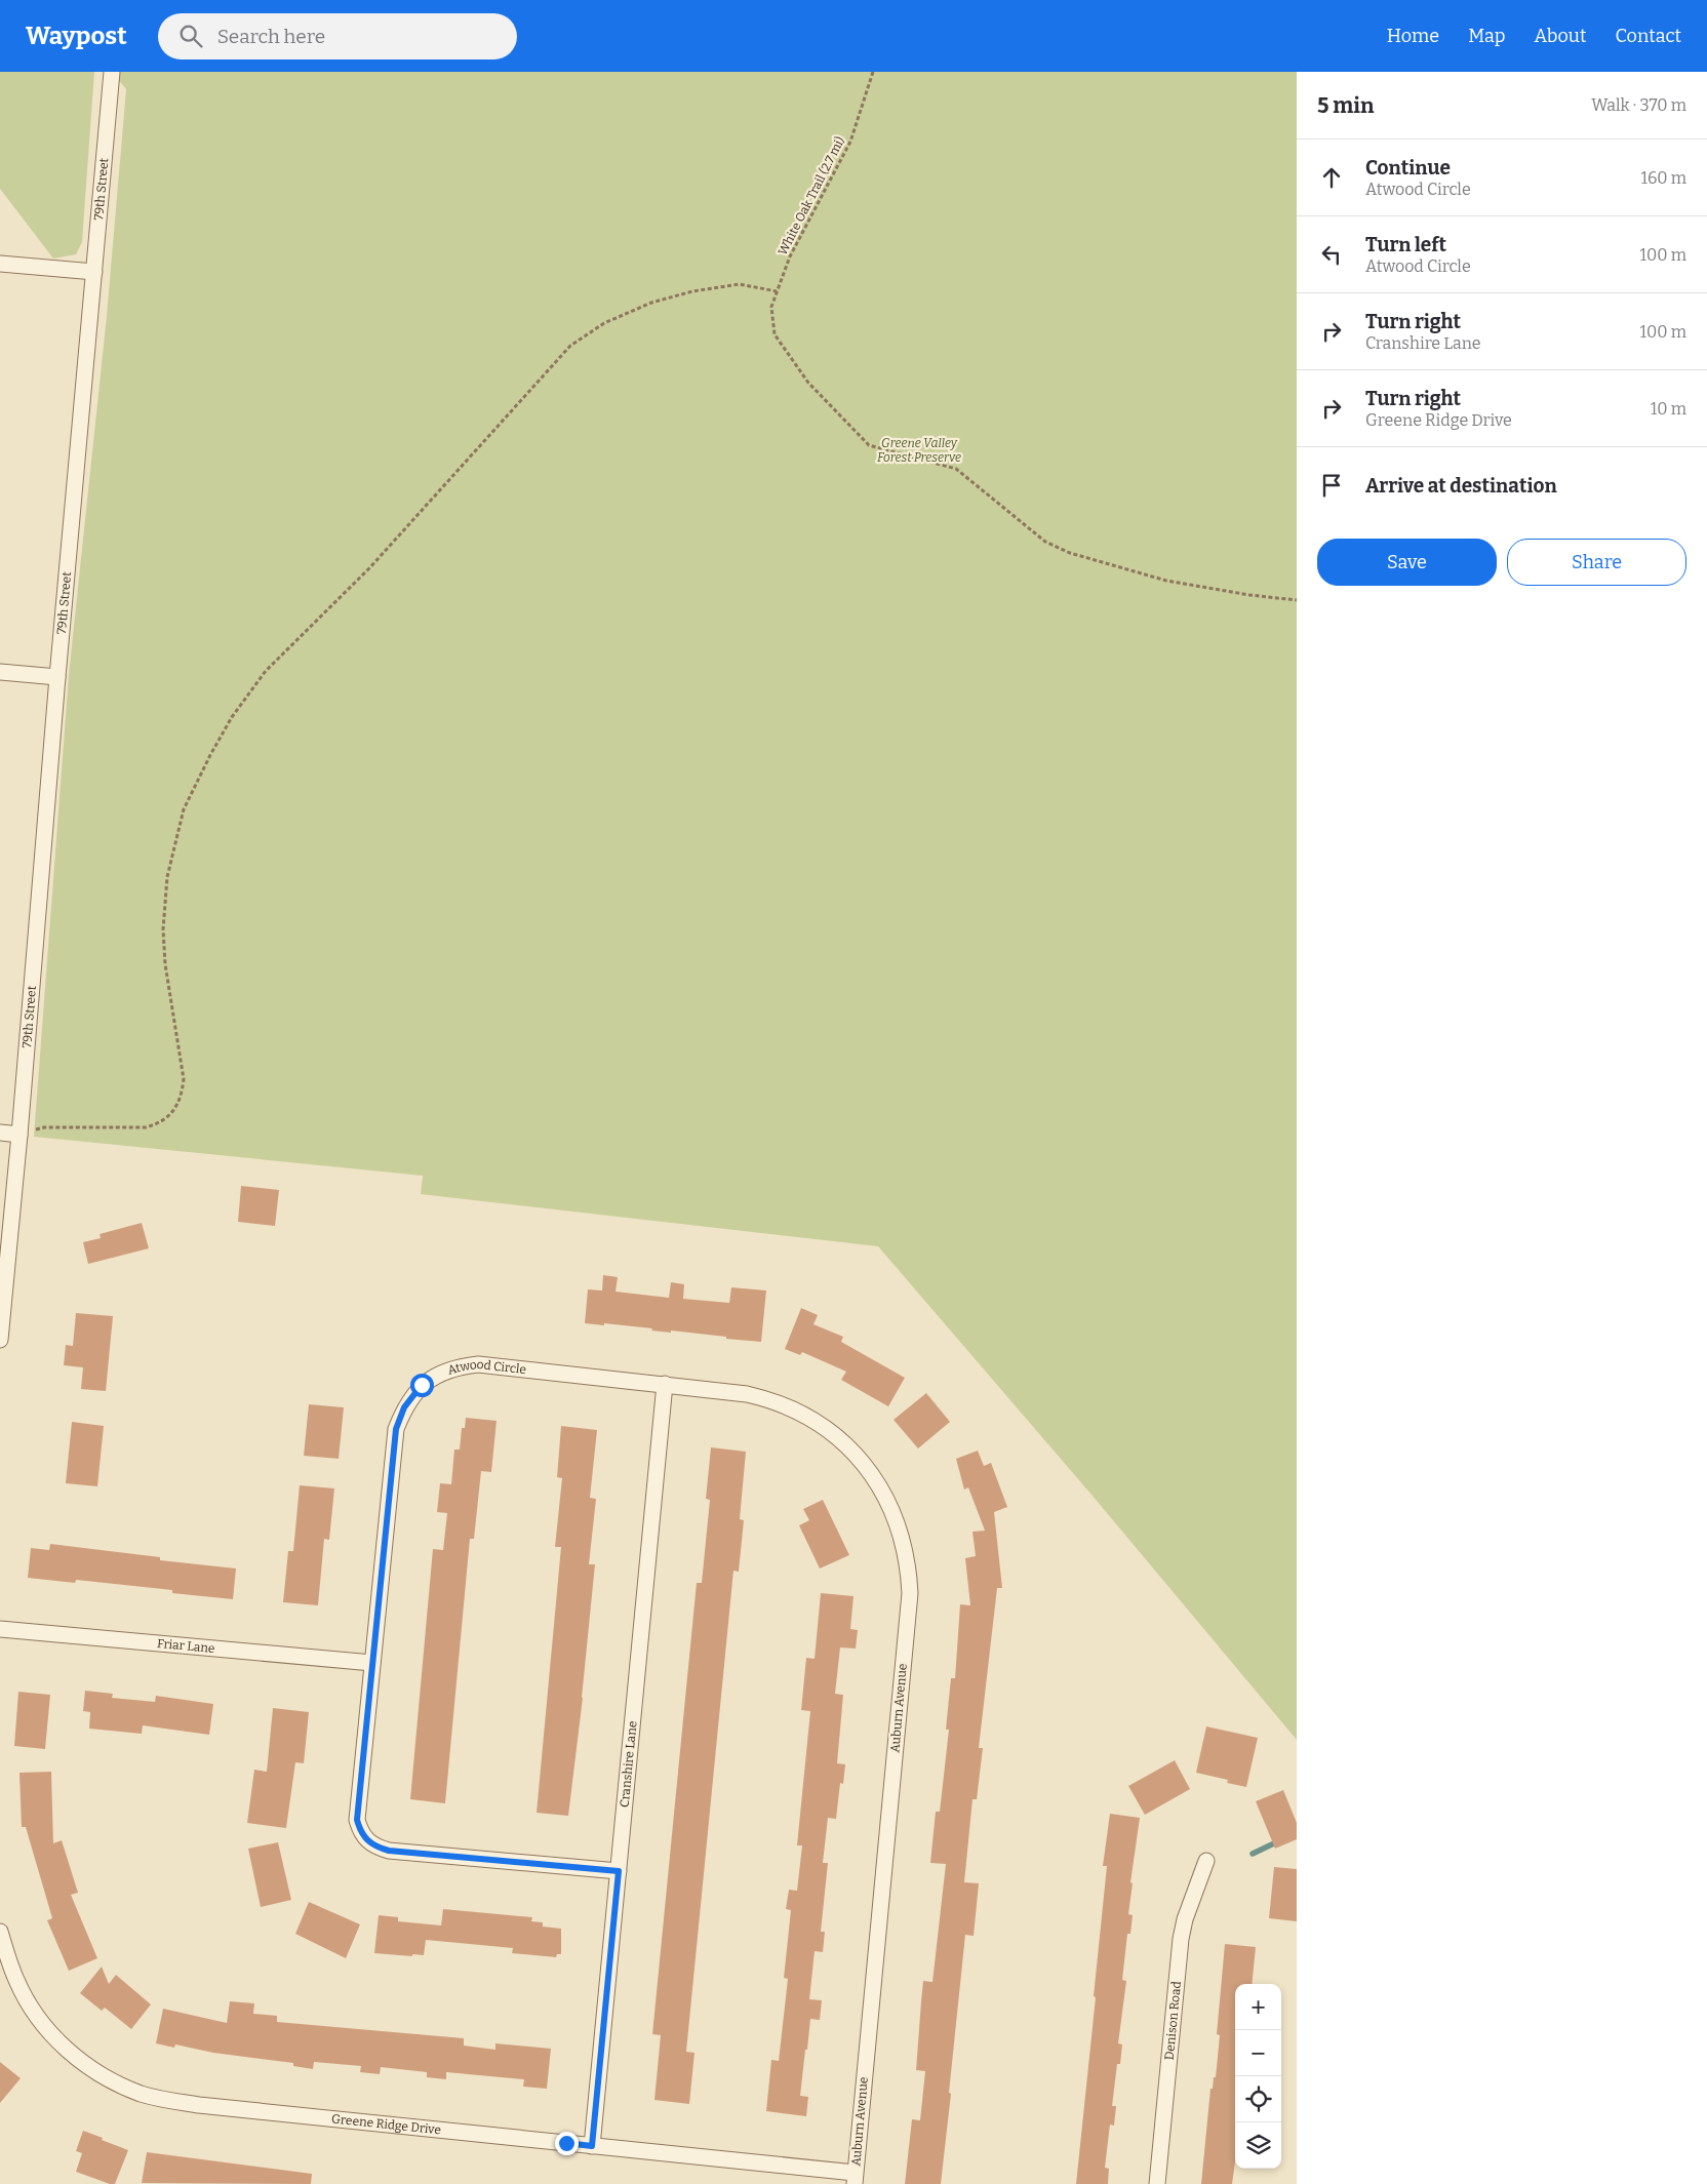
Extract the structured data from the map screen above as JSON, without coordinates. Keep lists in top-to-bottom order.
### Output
{
  "streets": {
    "street": [
      "79th Street",
      "Atwood Circle",
      "Friar Lane",
      "Auburn Avenue",
      "Cranshire Lane",
      "Denison Road",
      "Greene Ridge Drive"
    ],
    "path": ["White Oak Trail (2.7 mi)"]
  },
  "crossings": [
    ["Atwood Circle", "Friar Lane"],
    ["Atwood Circle", "Auburn Avenue"],
    ["Atwood Circle", "Cranshire Lane"],
    ["Auburn Avenue", "Cranshire Lane"],
    ["Auburn Avenue", "Greene Ridge Drive"],
    ["Cranshire Lane", "Greene Ridge Drive"]
  ],
  "parks": ["Greene Valley Forest Preserve"],
  "page": {
    "header": "Waypost",
    "search": "Search here",
    "nav": [
      "Home",
      "Map",
      "About",
      "Contact"
    ],
    "heading": ["5 min", "Walk · 370 m"],
    "list": [
      ["Continue", "Atwood Circle", "160 m"],
      ["Turn left", "Atwood Circle", "100 m"],
      ["Turn right", "Cranshire Lane", "100 m"],
      ["Turn right", "Greene Ridge Drive", "10 m"],
      "Arrive at destination"
    ],
    "buttons": ["Save", "Share"],
    "map_buttons": ["+", "−"]
  }
}
